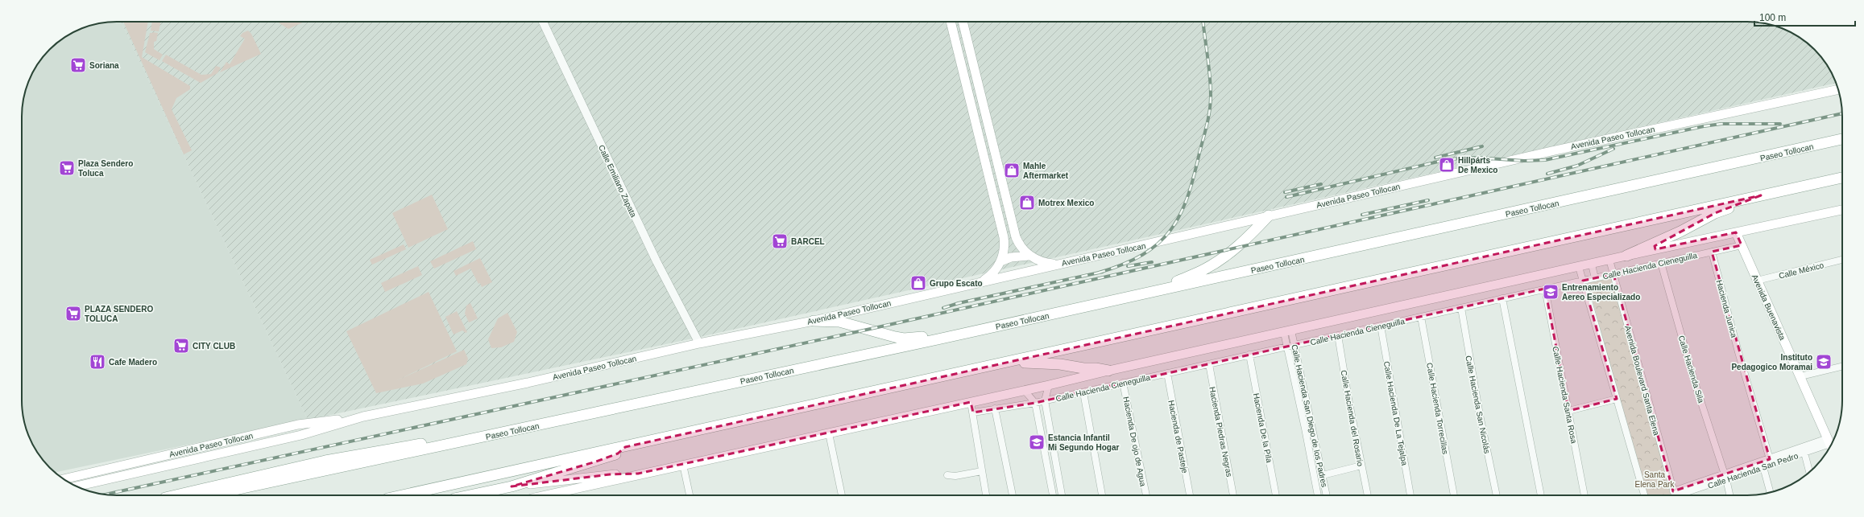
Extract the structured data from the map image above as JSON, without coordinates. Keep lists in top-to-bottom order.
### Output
{
  "streets": {
    "highway": ["Paseo Tollocan"],
    "main road": ["Avenida Paseo Tollocan", "Avenida Buenavista"],
    "street": [
      "Calle Emiliano Zapata",
      "Calle Hacienda Cieneguilla",
      "Calle México",
      "Hacienda Junica",
      "Calle Hacienda Sila",
      "Avenida Boulevard Santa Elena",
      "Calle Hacienda Santa Rosa",
      "Calle Hacienda San Nicolás",
      "Calle Hacienda Torrecillas",
      "Calle Hacienda De La Tejalpa",
      "Calle Hacienda San Diego de los Padres",
      "Calle Hacienda del Rosario",
      "Hacienda De la Pila",
      "Hacienda Piedras Negras",
      "Hacienda de Pasteje",
      "Hacienda De ojo de Agua",
      "Calle Hacienda San Pedro"
    ]
  },
  "crossings": [
    ["Avenida Paseo Tollocan", "Calle Emiliano Zapata"],
    ["Calle Hacienda Cieneguilla", "Avenida Buenavista"],
    ["Calle Hacienda Cieneguilla", "Hacienda Junica"],
    ["Calle Hacienda Cieneguilla", "Calle Hacienda Sila"],
    ["Calle Hacienda Cieneguilla", "Avenida Boulevard Santa Elena"],
    ["Calle Hacienda Cieneguilla", "Calle Hacienda Santa Rosa"],
    ["Calle Hacienda Cieneguilla", "Calle Hacienda San Nicolás"],
    ["Calle Hacienda Cieneguilla", "Calle Hacienda Torrecillas"],
    ["Calle Hacienda Cieneguilla", "Calle Hacienda De La Tejalpa"],
    ["Calle Hacienda Cieneguilla", "Calle Hacienda San Diego de los Padres"],
    ["Calle Hacienda Cieneguilla", "Calle Hacienda del Rosario"],
    ["Calle Hacienda Cieneguilla", "Hacienda De la Pila"],
    ["Calle Hacienda Cieneguilla", "Hacienda Piedras Negras"],
    ["Calle Hacienda Cieneguilla", "Hacienda de Pasteje"],
    ["Calle Hacienda Cieneguilla", "Hacienda De ojo de Agua"],
    ["Calle México", "Avenida Buenavista"],
    ["Avenida Buenavista", "Calle Hacienda San Pedro"],
    ["Hacienda Junica", "Calle Hacienda San Pedro"],
    ["Calle Hacienda Sila", "Calle Hacienda San Pedro"]
  ],
  "parks": ["Santa Elena Park"],
  "places": {
    "supermarket": [
      "Soriana",
      "Plaza Sendero Toluca",
      "BARCEL",
      "PLAZA SENDERO TOLUCA",
      "CITY CLUB"
    ],
    "shop": [
      "Hillpárts De Mexico",
      "Mahle Aftermarket",
      "Motrex Mexico",
      "Grupo Escato"
    ],
    "school or university": ["Entrenamiento Aereo Especializado", "Instituto Pedagogico Moramai", "Estancia Infantil Mi Segundo Hogar"],
    "restaurant": ["Cafe Madero"]
  },
  "scale_bar": "100 m"
}
